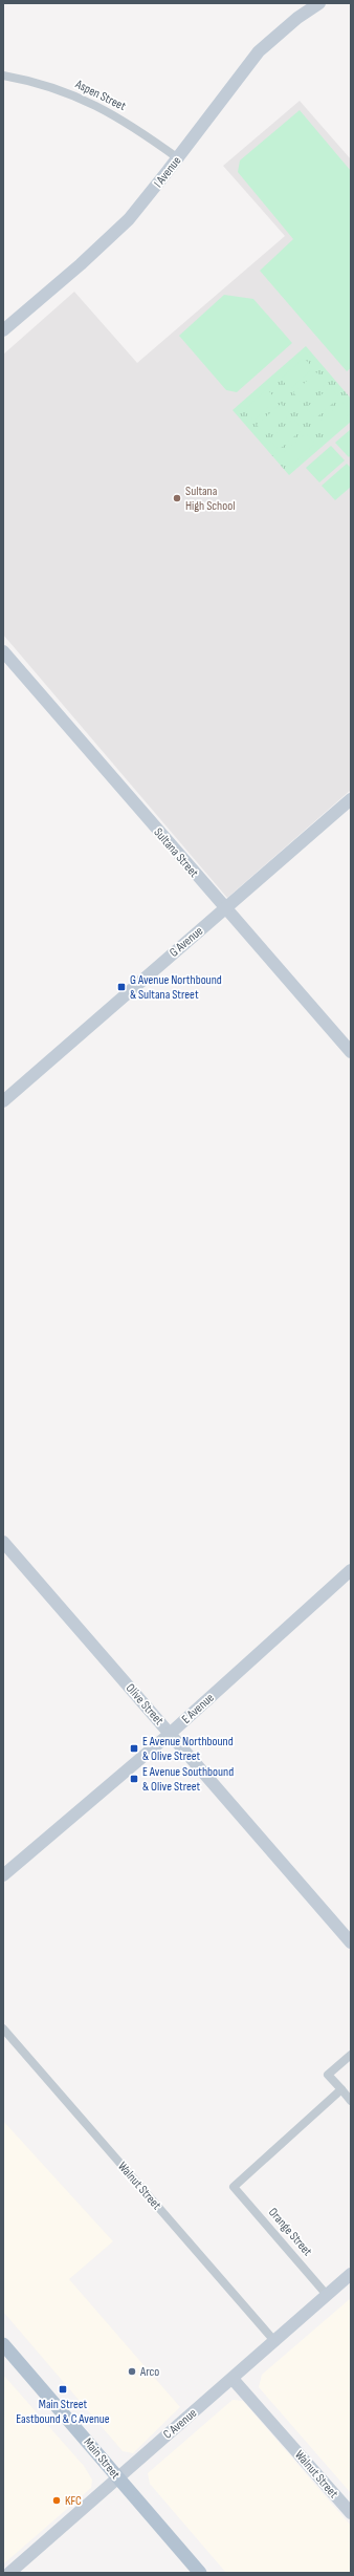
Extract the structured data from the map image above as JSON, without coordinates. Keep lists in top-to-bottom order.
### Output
{
  "streets": {
    "main road": ["Main Street"],
    "street": [
      "Aspen Street",
      "I Avenue",
      "Sultana Street",
      "G Avenue",
      "Olive Street",
      "E Avenue",
      "Walnut Street",
      "Orange Street",
      "C Avenue"
    ]
  },
  "crossings": [
    ["Aspen Street", "I Avenue"],
    ["Sultana Street", "G Avenue"],
    ["Olive Street", "E Avenue"],
    ["Walnut Street", "C Avenue"],
    ["Orange Street", "C Avenue"],
    ["C Avenue", "Main Street"]
  ],
  "places": {
    "other": ["Sultana High School", "Arco", "KFC"],
    "transit": [
      "G Avenue Northbound & Sultana Street",
      "E Avenue Northbound & Olive Street",
      "E Avenue Southbound & Olive Street",
      "Main Street Eastbound & C Avenue"
    ]
  }
}
